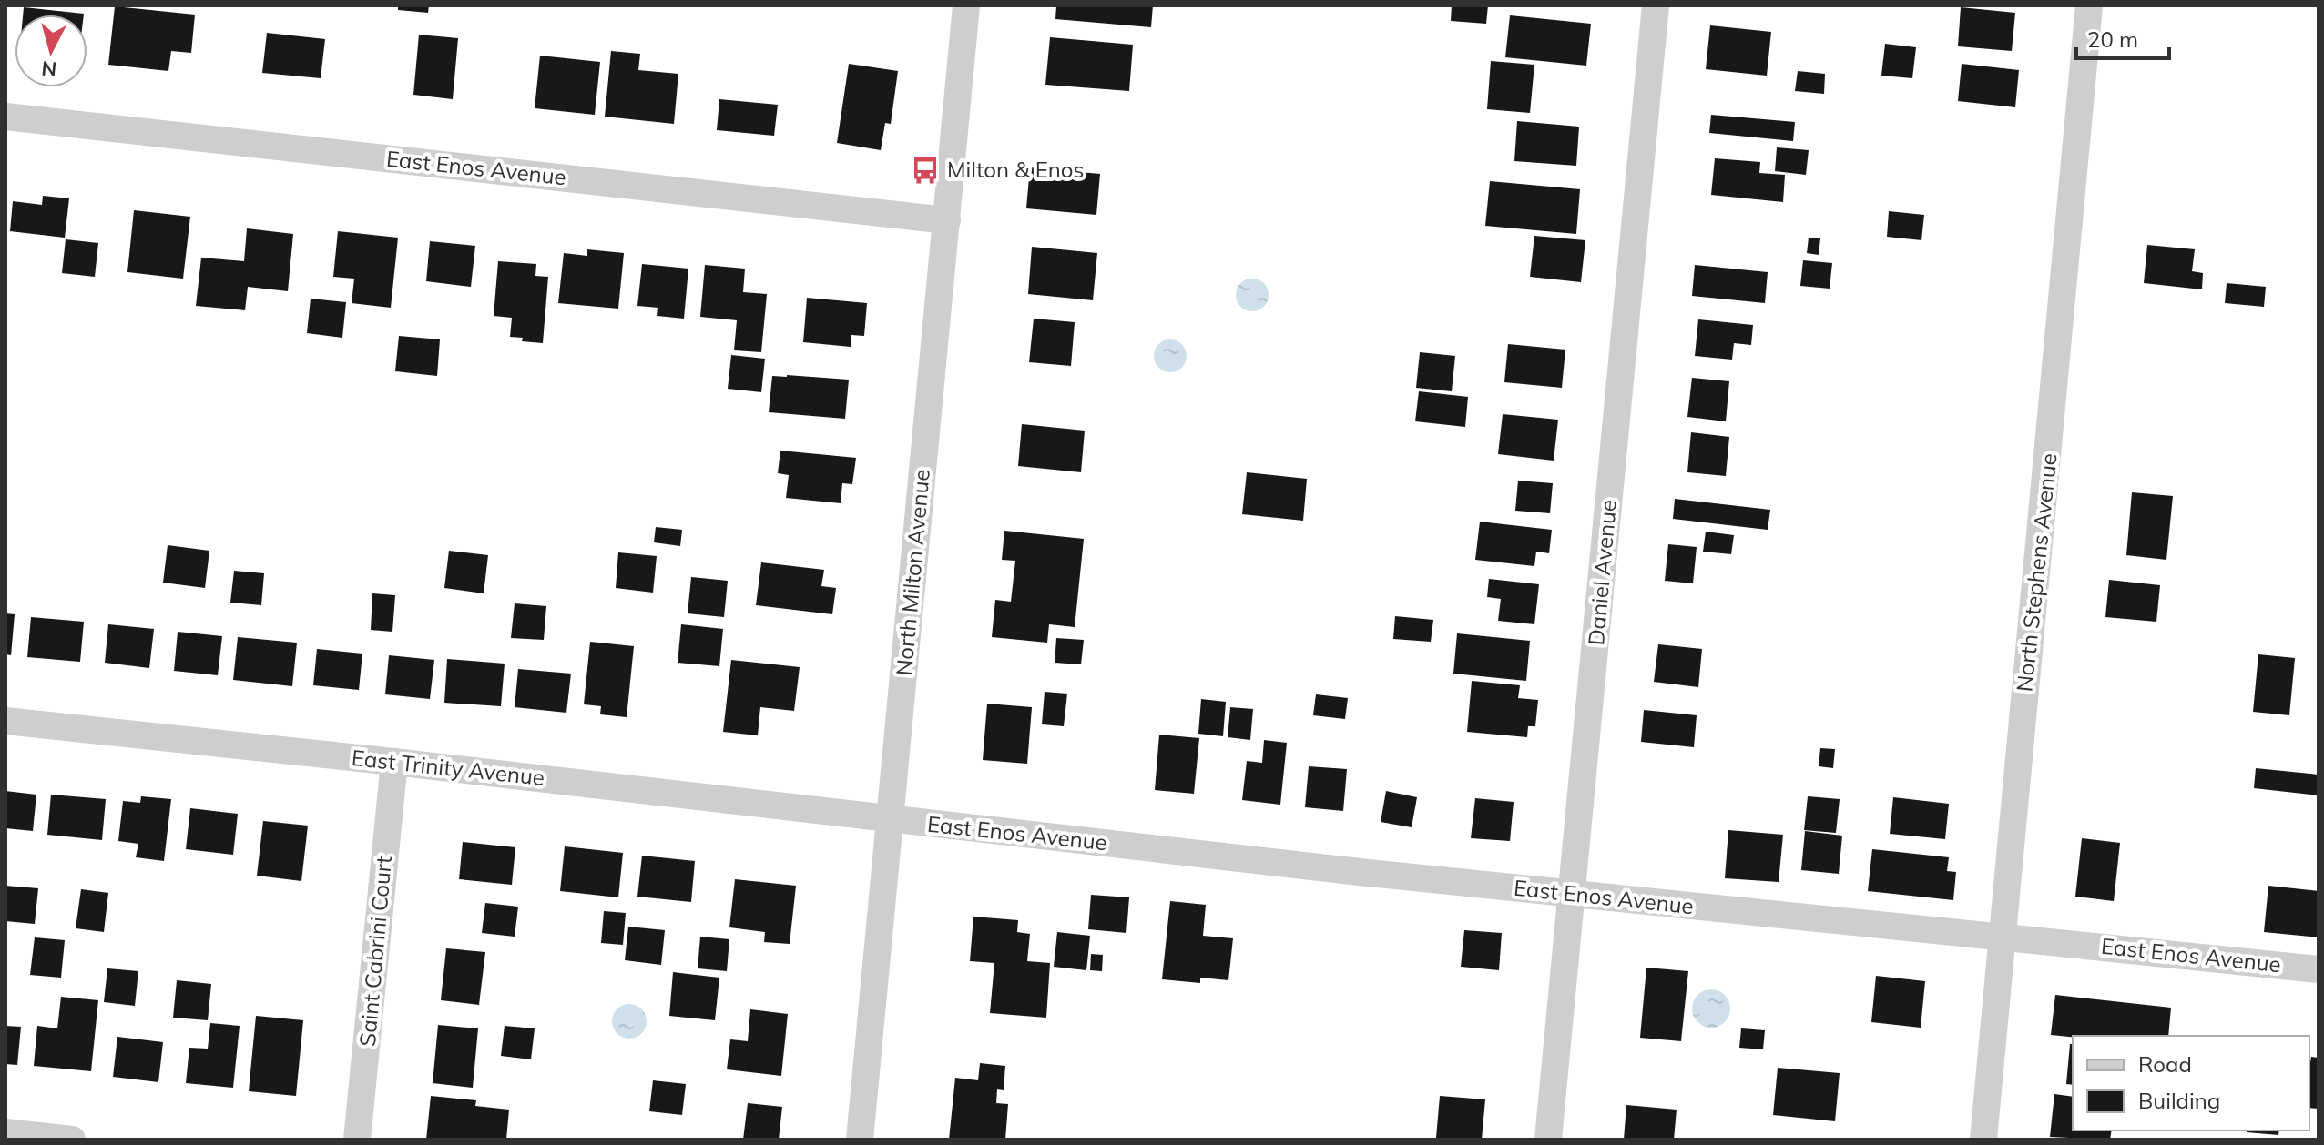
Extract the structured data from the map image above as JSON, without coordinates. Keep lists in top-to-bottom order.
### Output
{
  "streets": {
    "street": [
      "East Enos Avenue",
      "North Milton Avenue",
      "Daniel Avenue",
      "North Stephens Avenue",
      "East Trinity Avenue",
      "Saint Cabrini Court"
    ]
  },
  "crossings": [
    ["East Enos Avenue", "North Milton Avenue"],
    ["East Enos Avenue", "Daniel Avenue"],
    ["East Enos Avenue", "North Stephens Avenue"],
    ["East Enos Avenue", "East Trinity Avenue"],
    ["North Milton Avenue", "East Trinity Avenue"],
    ["East Trinity Avenue", "Saint Cabrini Court"]
  ],
  "places": {
    "bus stop": ["Milton & Enos"]
  },
  "legend": ["Road", "Building"],
  "scale_bar": "20 m",
  "north": "bottom"
}
